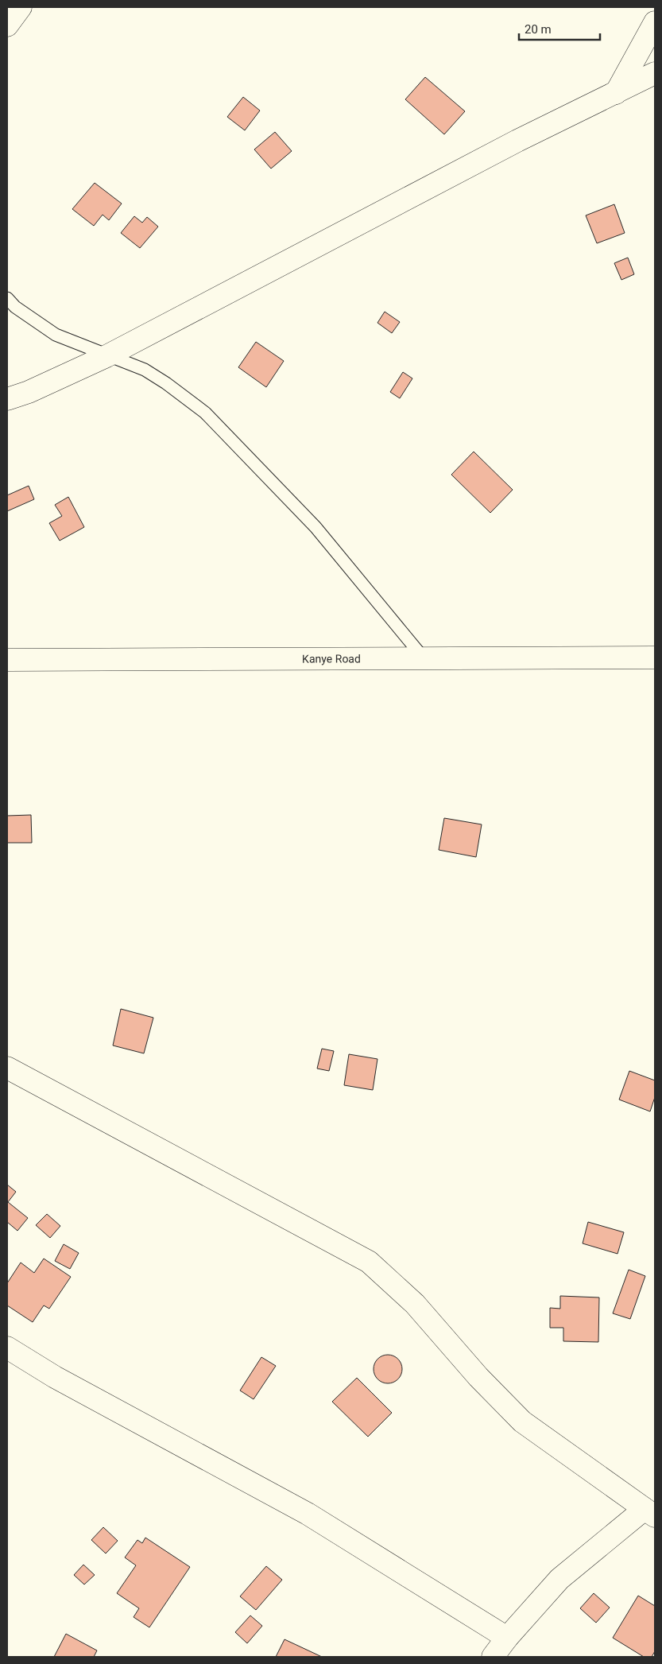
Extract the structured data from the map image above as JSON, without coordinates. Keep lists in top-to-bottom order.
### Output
{
  "streets": {
    "street": ["Kanye Road"]
  },
  "scale_bar": "20 m"
}
